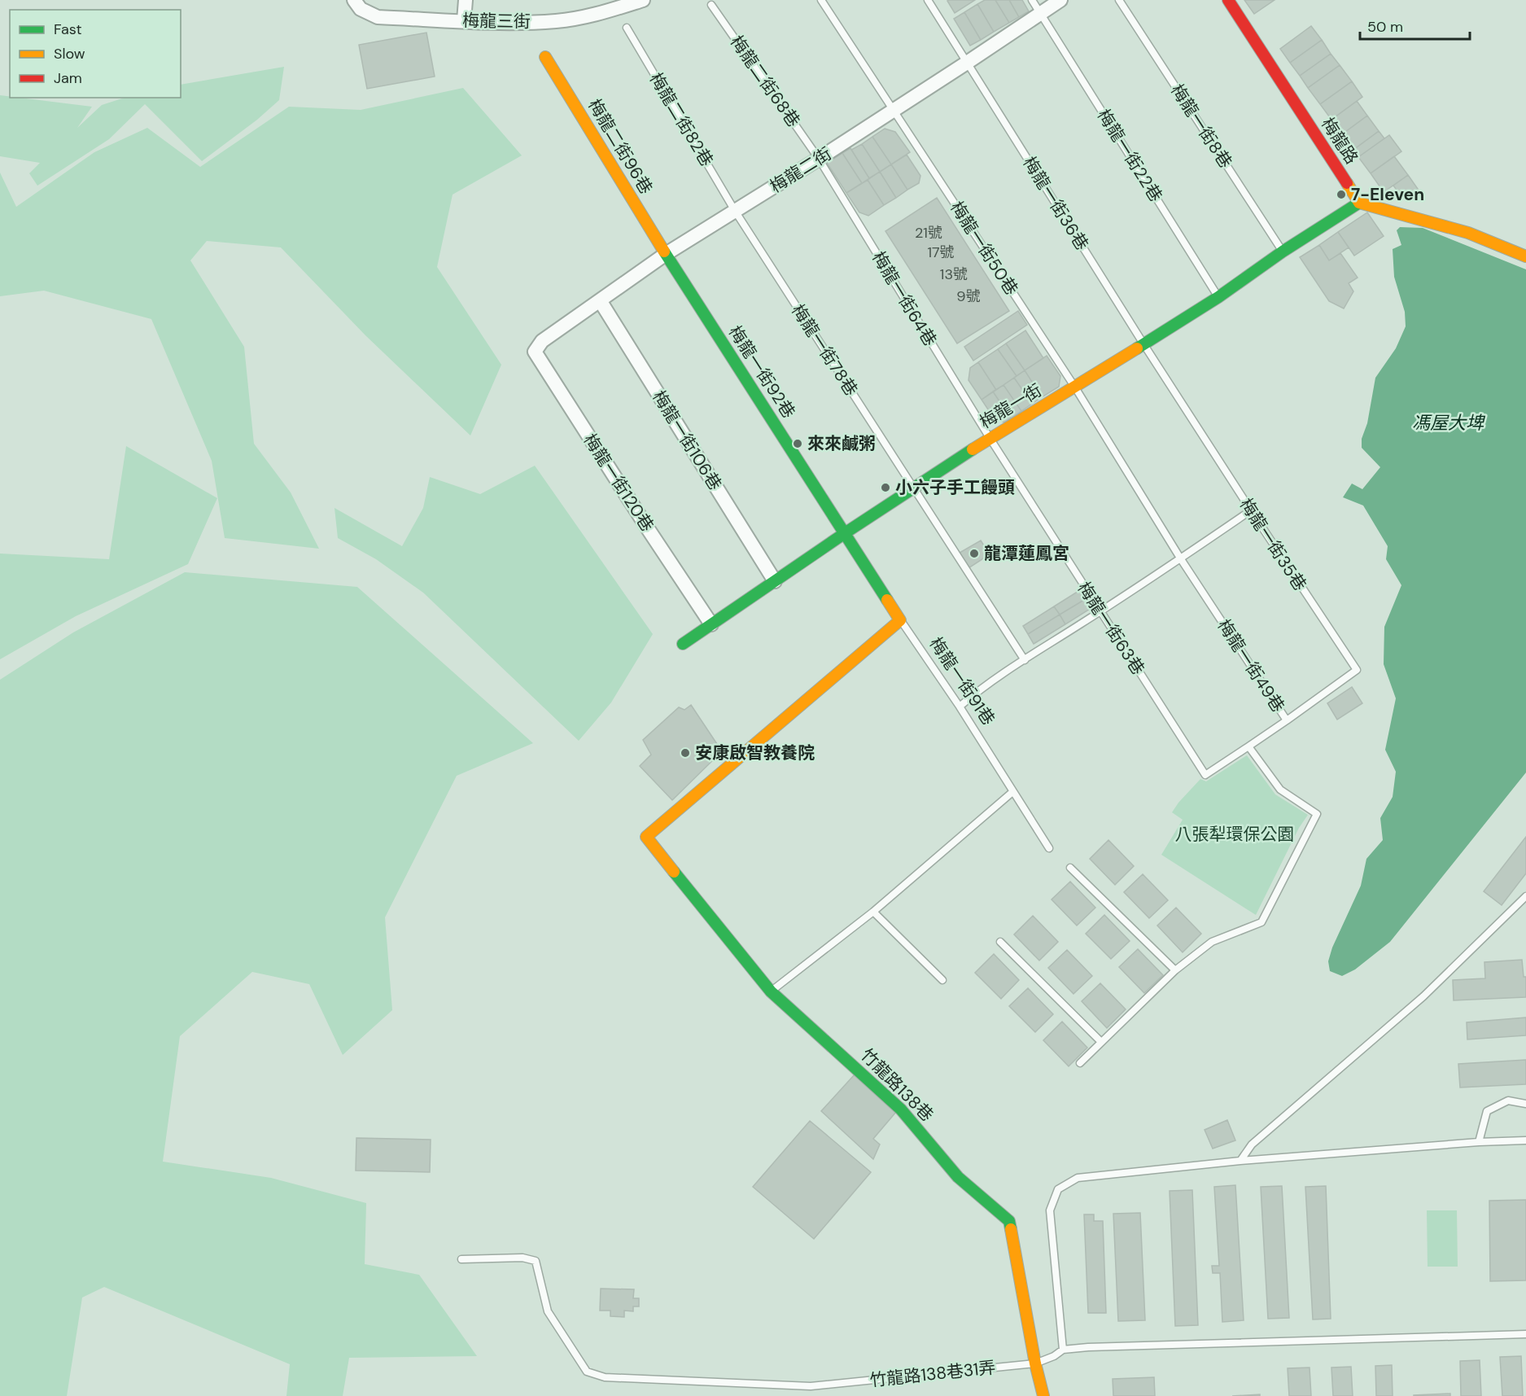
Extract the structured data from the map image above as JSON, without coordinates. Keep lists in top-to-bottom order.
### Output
{
  "streets": {
    "street": [
      "梅龍三街",
      "梅龍路",
      "梅龍二街96巷",
      "梅龍二街",
      "梅龍一街92巷",
      "梅龍一街",
      "梅龍一街106巷",
      "梅龍一街120巷",
      "梅龍一街91巷",
      "竹龍路138巷"
    ],
    "lane": [
      "梅龍二街68巷",
      "梅龍二街82巷",
      "梅龍一街8巷",
      "梅龍一街22巷",
      "梅龍一街36巷",
      "梅龍一街50巷",
      "梅龍一街64巷",
      "梅龍一街78巷",
      "梅龍一街35巷",
      "梅龍一街63巷",
      "梅龍一街49巷",
      "竹龍路138巷31弄"
    ]
  },
  "crossings": [
    ["梅龍二街68巷", "梅龍二街"],
    ["梅龍二街68巷", "梅龍一街64巷"],
    ["梅龍二街82巷", "梅龍二街"],
    ["梅龍二街82巷", "梅龍一街78巷"],
    ["梅龍一街8巷", "梅龍一街"],
    ["梅龍路", "梅龍一街"],
    ["梅龍二街96巷", "梅龍二街"],
    ["梅龍二街96巷", "梅龍一街92巷"],
    ["梅龍一街22巷", "梅龍二街"],
    ["梅龍一街22巷", "梅龍一街"],
    ["梅龍二街", "梅龍一街36巷"],
    ["梅龍二街", "梅龍一街50巷"],
    ["梅龍二街", "梅龍一街64巷"],
    ["梅龍二街", "梅龍一街78巷"],
    ["梅龍二街", "梅龍一街92巷"],
    ["梅龍二街", "梅龍一街106巷"],
    ["梅龍二街", "梅龍一街120巷"],
    ["梅龍一街36巷", "梅龍一街"],
    ["梅龍一街36巷", "梅龍一街35巷"],
    ["梅龍一街50巷", "梅龍一街"],
    ["梅龍一街50巷", "梅龍一街49巷"],
    ["梅龍一街64巷", "梅龍一街"],
    ["梅龍一街64巷", "梅龍一街63巷"],
    ["梅龍一街78巷", "梅龍一街"],
    ["梅龍一街92巷", "梅龍一街"],
    ["梅龍一街92巷", "梅龍一街91巷"],
    ["梅龍一街", "梅龍一街106巷"],
    ["梅龍一街", "梅龍一街120巷"],
    ["梅龍一街", "梅龍一街35巷"],
    ["梅龍一街", "梅龍一街63巷"],
    ["梅龍一街", "梅龍一街49巷"],
    ["梅龍一街", "梅龍一街91巷"],
    ["梅龍一街35巷", "梅龍一街49巷"],
    ["梅龍一街63巷", "梅龍一街49巷"],
    ["梅龍一街91巷", "竹龍路138巷"],
    ["竹龍路138巷", "竹龍路138巷31弄"]
  ],
  "water": ["馮屋大埤"],
  "parks": ["八張犁環保公園"],
  "places": [
    "7-Eleven",
    "來來鹹粥",
    "小六子手工饅頭",
    "龍潭蓮鳳宮",
    "安康啟智教養院"
  ],
  "house_numbers": [
    "21號",
    "17號",
    "13號",
    "9號"
  ],
  "legend": ["Fast", "Slow", "Jam"],
  "scale_bar": "50 m"
}
